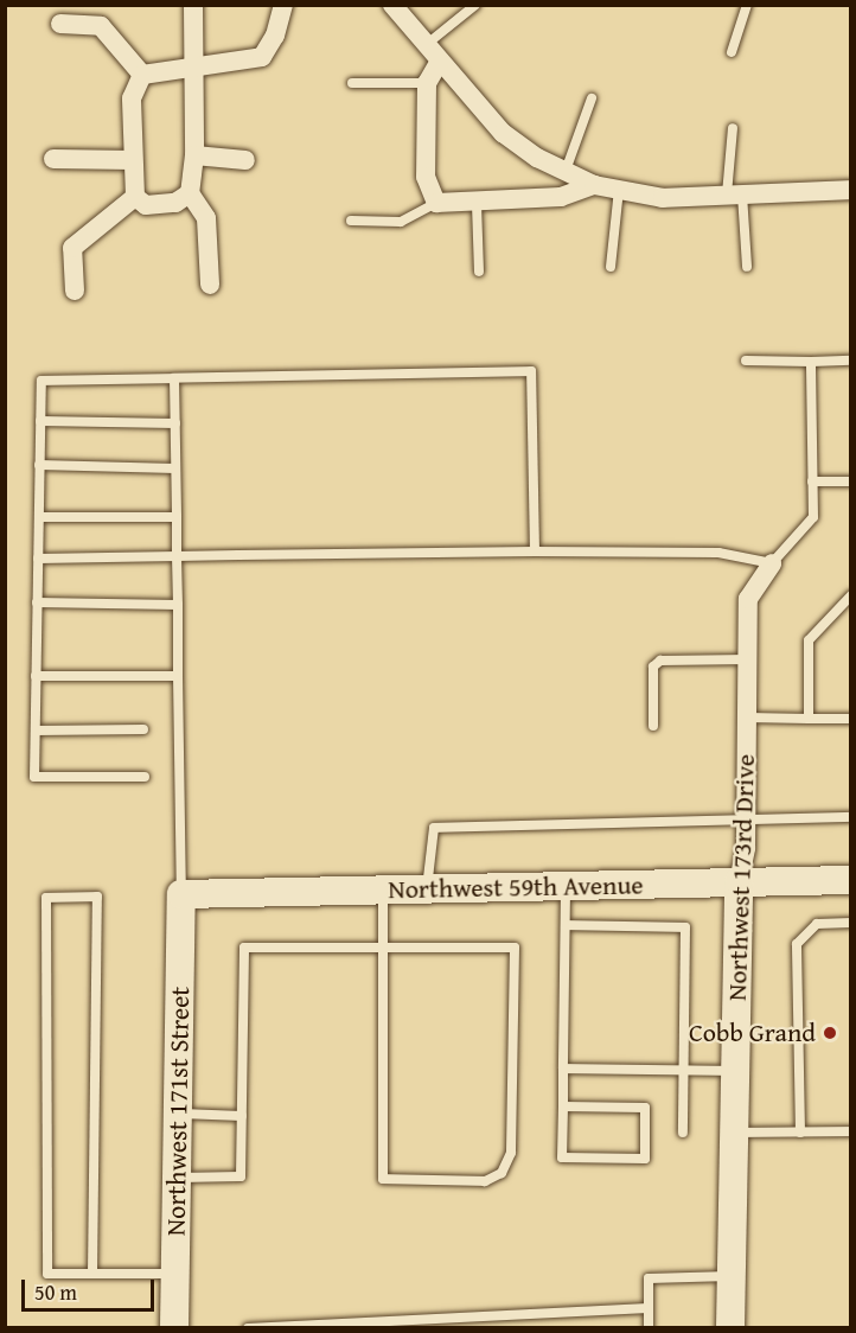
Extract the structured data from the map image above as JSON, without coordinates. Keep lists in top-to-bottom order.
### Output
{
  "streets": {
    "street": ["Northwest 173rd Drive", "Northwest 59th Avenue", "Northwest 171st Street"]
  },
  "crossings": [
    ["Northwest 173rd Drive", "Northwest 59th Avenue"],
    ["Northwest 59th Avenue", "Northwest 171st Street"]
  ],
  "places": ["Cobb Grand"],
  "scale_bar": "50 m"
}
